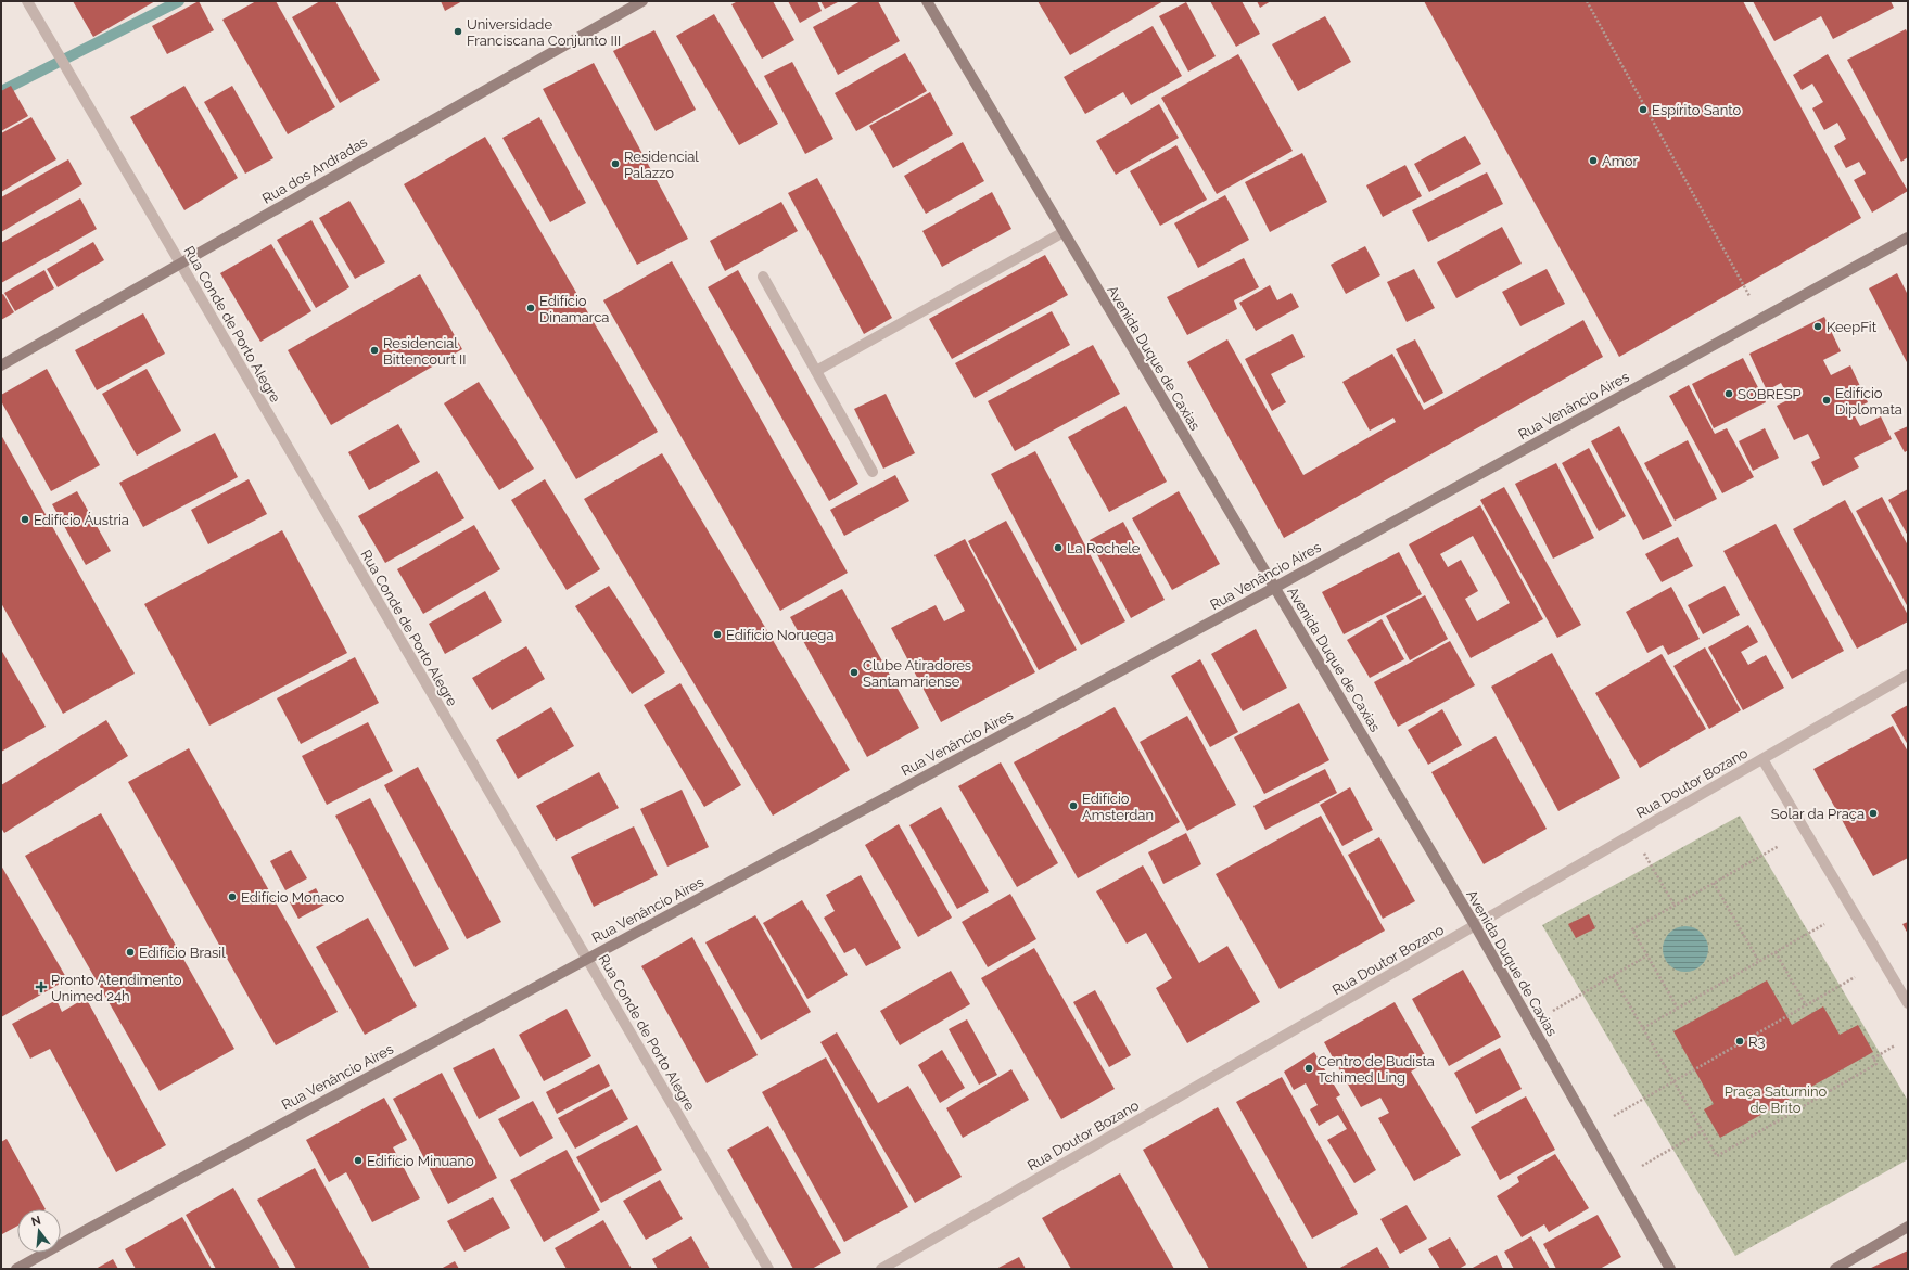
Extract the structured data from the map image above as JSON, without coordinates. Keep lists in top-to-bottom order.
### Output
{
  "streets": {
    "street": [
      "Rua dos Andradas",
      "Rua Conde de Porto Alegre",
      "Avenida Duque de Caxias",
      "Rua Venâncio Aires",
      "Rua Doutor Bozano"
    ]
  },
  "crossings": [
    ["Rua dos Andradas", "Rua Conde de Porto Alegre"],
    ["Rua Conde de Porto Alegre", "Rua Venâncio Aires"],
    ["Avenida Duque de Caxias", "Rua Venâncio Aires"],
    ["Avenida Duque de Caxias", "Rua Doutor Bozano"]
  ],
  "parks": ["Praça Saturnino de Brito"],
  "places": {
    "other": [
      "Universidade Franciscana Conjunto III",
      "Espírito Santo",
      "Amor",
      "Residencial Palazzo",
      "Edifício Dinamarca",
      "KeepFit",
      "Residencial Bittencourt II",
      "SOBRESP",
      "Edifício Diplomata",
      "Edifício Áustria",
      "La Rochele",
      "Edifício Noruega",
      "Clube Atiradores Santamariense",
      "Edifício Amsterdan",
      "Solar da Praça",
      "Edifício Monaco",
      "Edifício Brasil",
      "R3",
      "Centro de Budista Tchimed Ling",
      "Edifício Minuano"
    ],
    "health": ["Pronto Atendimento Unimed 24h"]
  },
  "north": "top"
}
